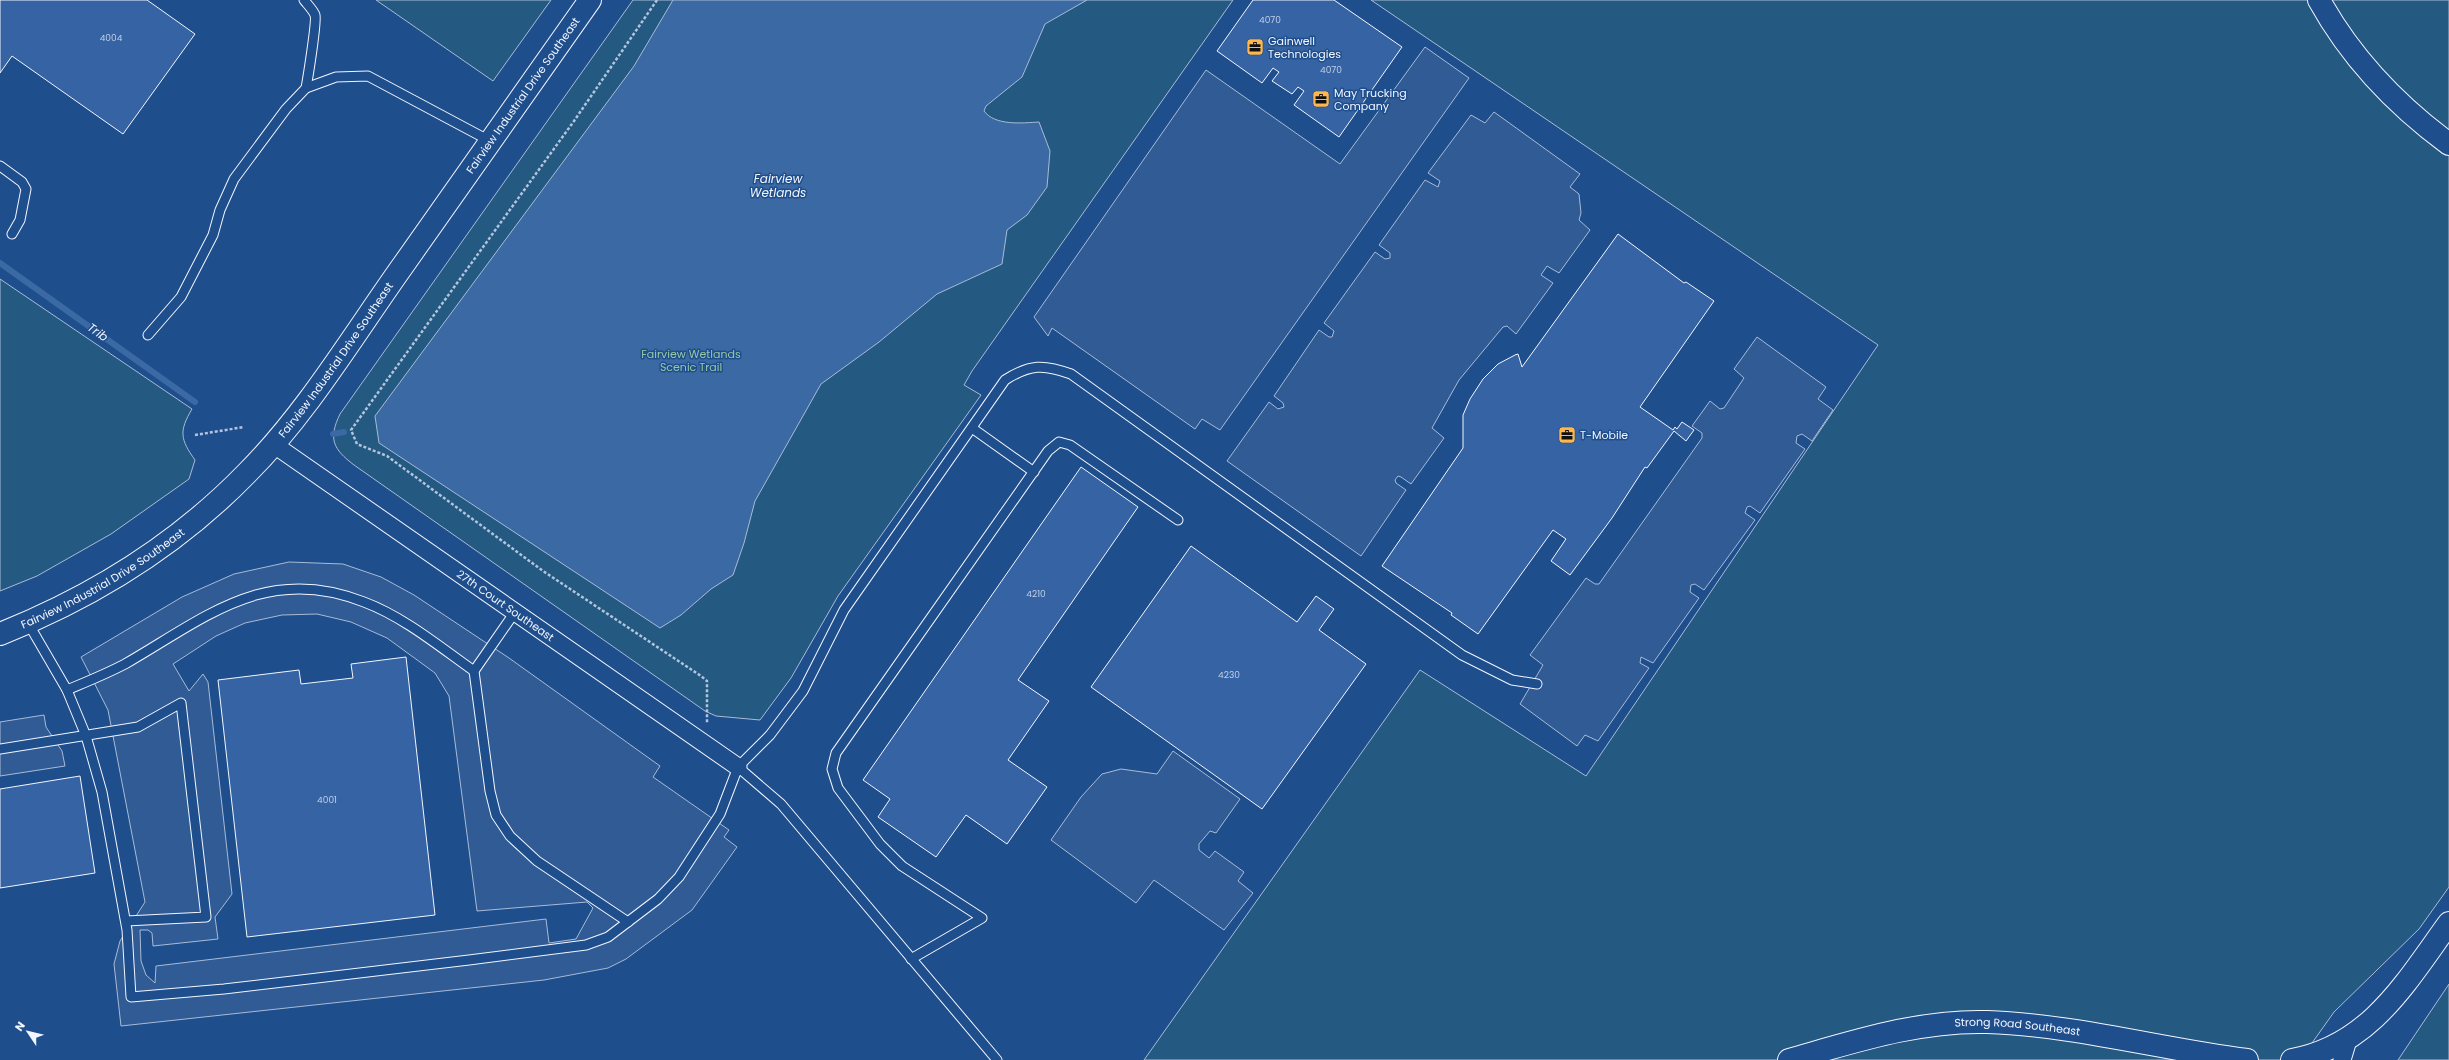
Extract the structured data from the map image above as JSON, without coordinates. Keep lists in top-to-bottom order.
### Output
{
  "streets": {
    "main road": ["Fairview Industrial Drive Southeast", "Strong Road Southeast"],
    "street": ["27th Court Southeast"]
  },
  "crossings": [
    ["Fairview Industrial Drive Southeast", "27th Court Southeast"]
  ],
  "water": ["Fairview Wetlands", "Trib"],
  "parks": ["Fairview Wetlands Scenic Trail"],
  "places": {
    "office": ["Gainwell Technologies", "May Trucking Company", "T-Mobile"]
  },
  "house_numbers": [
    "4070",
    "4004",
    "4070",
    "4210",
    "4230",
    "4001"
  ],
  "north": "top left"
}
